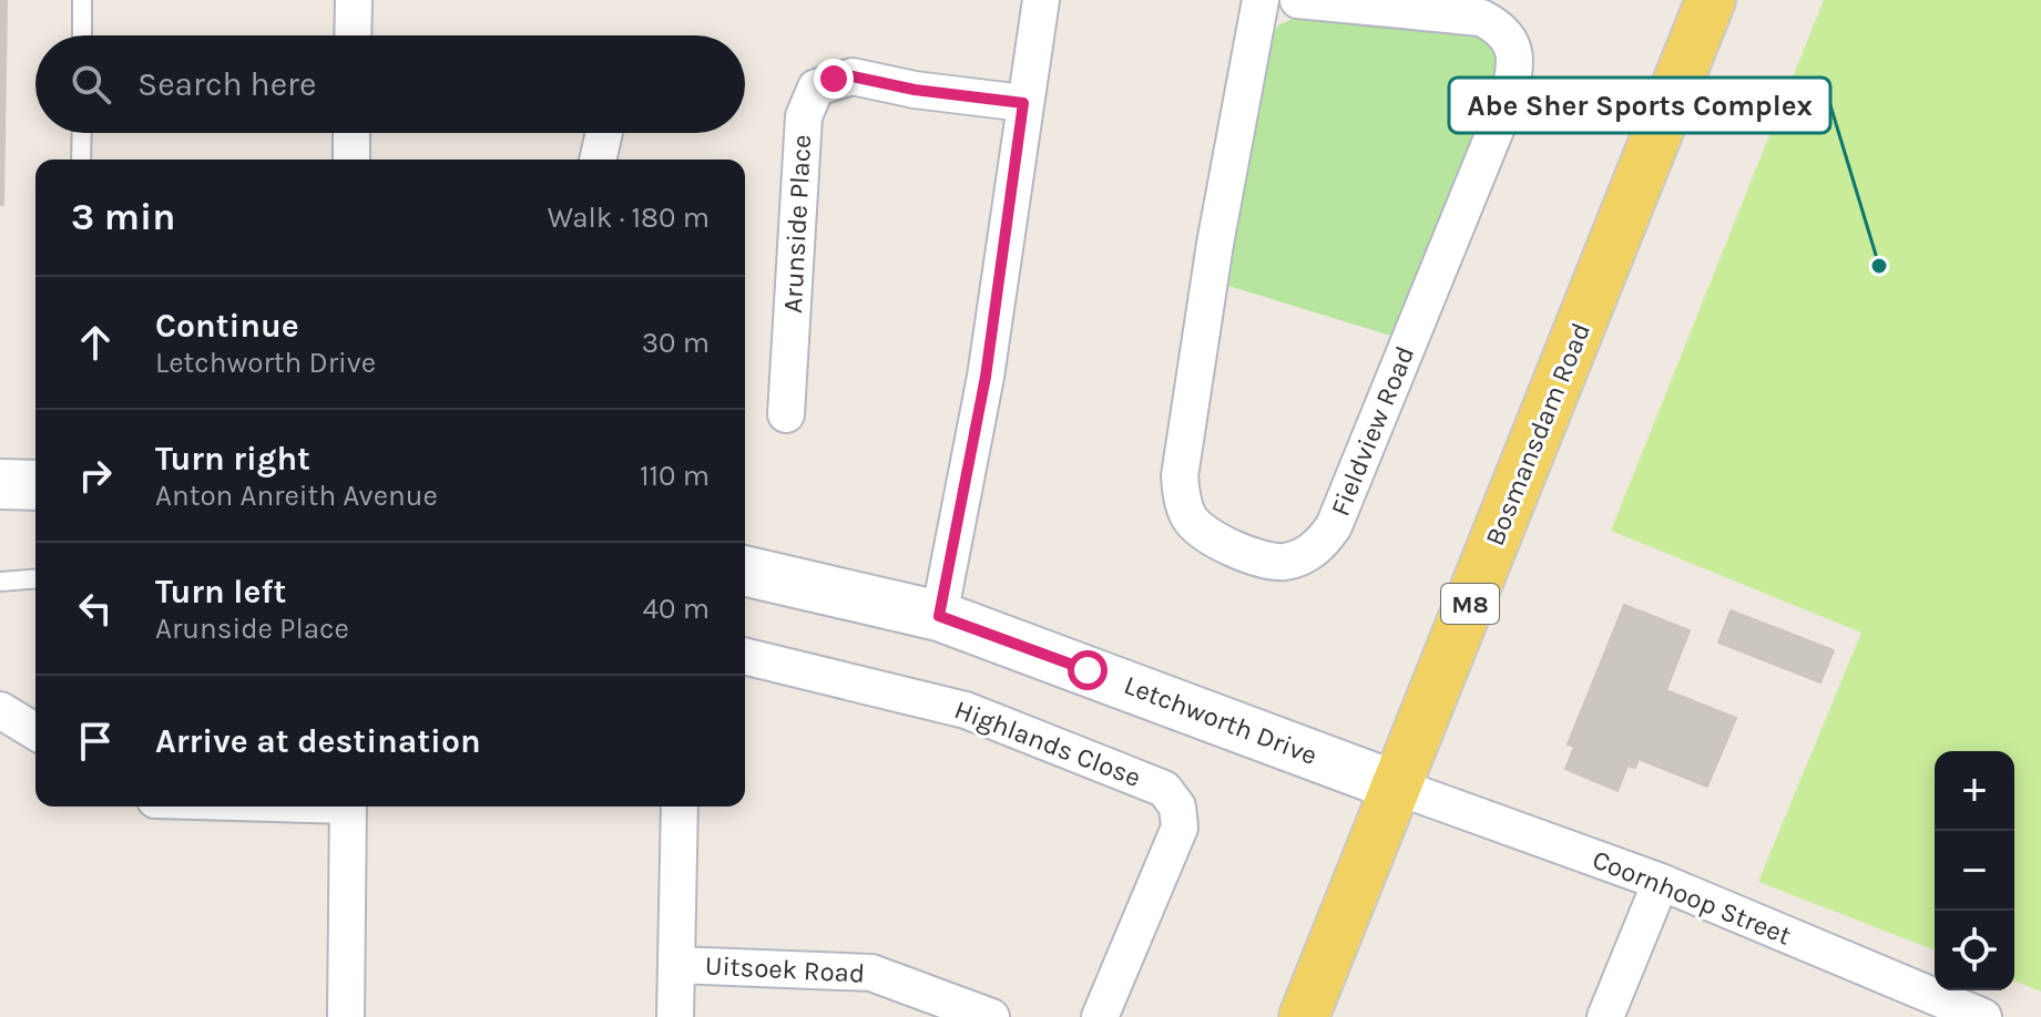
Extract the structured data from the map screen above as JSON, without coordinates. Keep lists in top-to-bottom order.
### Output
{
  "streets": {
    "main road": ["Bosmansdam Road", "M8"],
    "street": [
      "Arunside Place",
      "Fieldview Road",
      "Letchworth Drive",
      "Highlands Close",
      "Coornhoop Street",
      "Uitsoek Road"
    ]
  },
  "crossings": [
    ["Bosmansdam Road", "Letchworth Drive"],
    ["Bosmansdam Road", "Coornhoop Street"],
    ["Letchworth Drive", "Coornhoop Street"]
  ],
  "places": ["Abe Sher Sports Complex"],
  "page": {
    "search": "Search here",
    "heading": ["3 min", "Walk · 180 m"],
    "list": [
      ["Continue", "Letchworth Drive", "30 m"],
      ["Turn right", "Anton Anreith Avenue", "110 m"],
      ["Turn left", "Arunside Place", "40 m"],
      "Arrive at destination"
    ],
    "map_buttons": ["+", "−"]
  }
}
